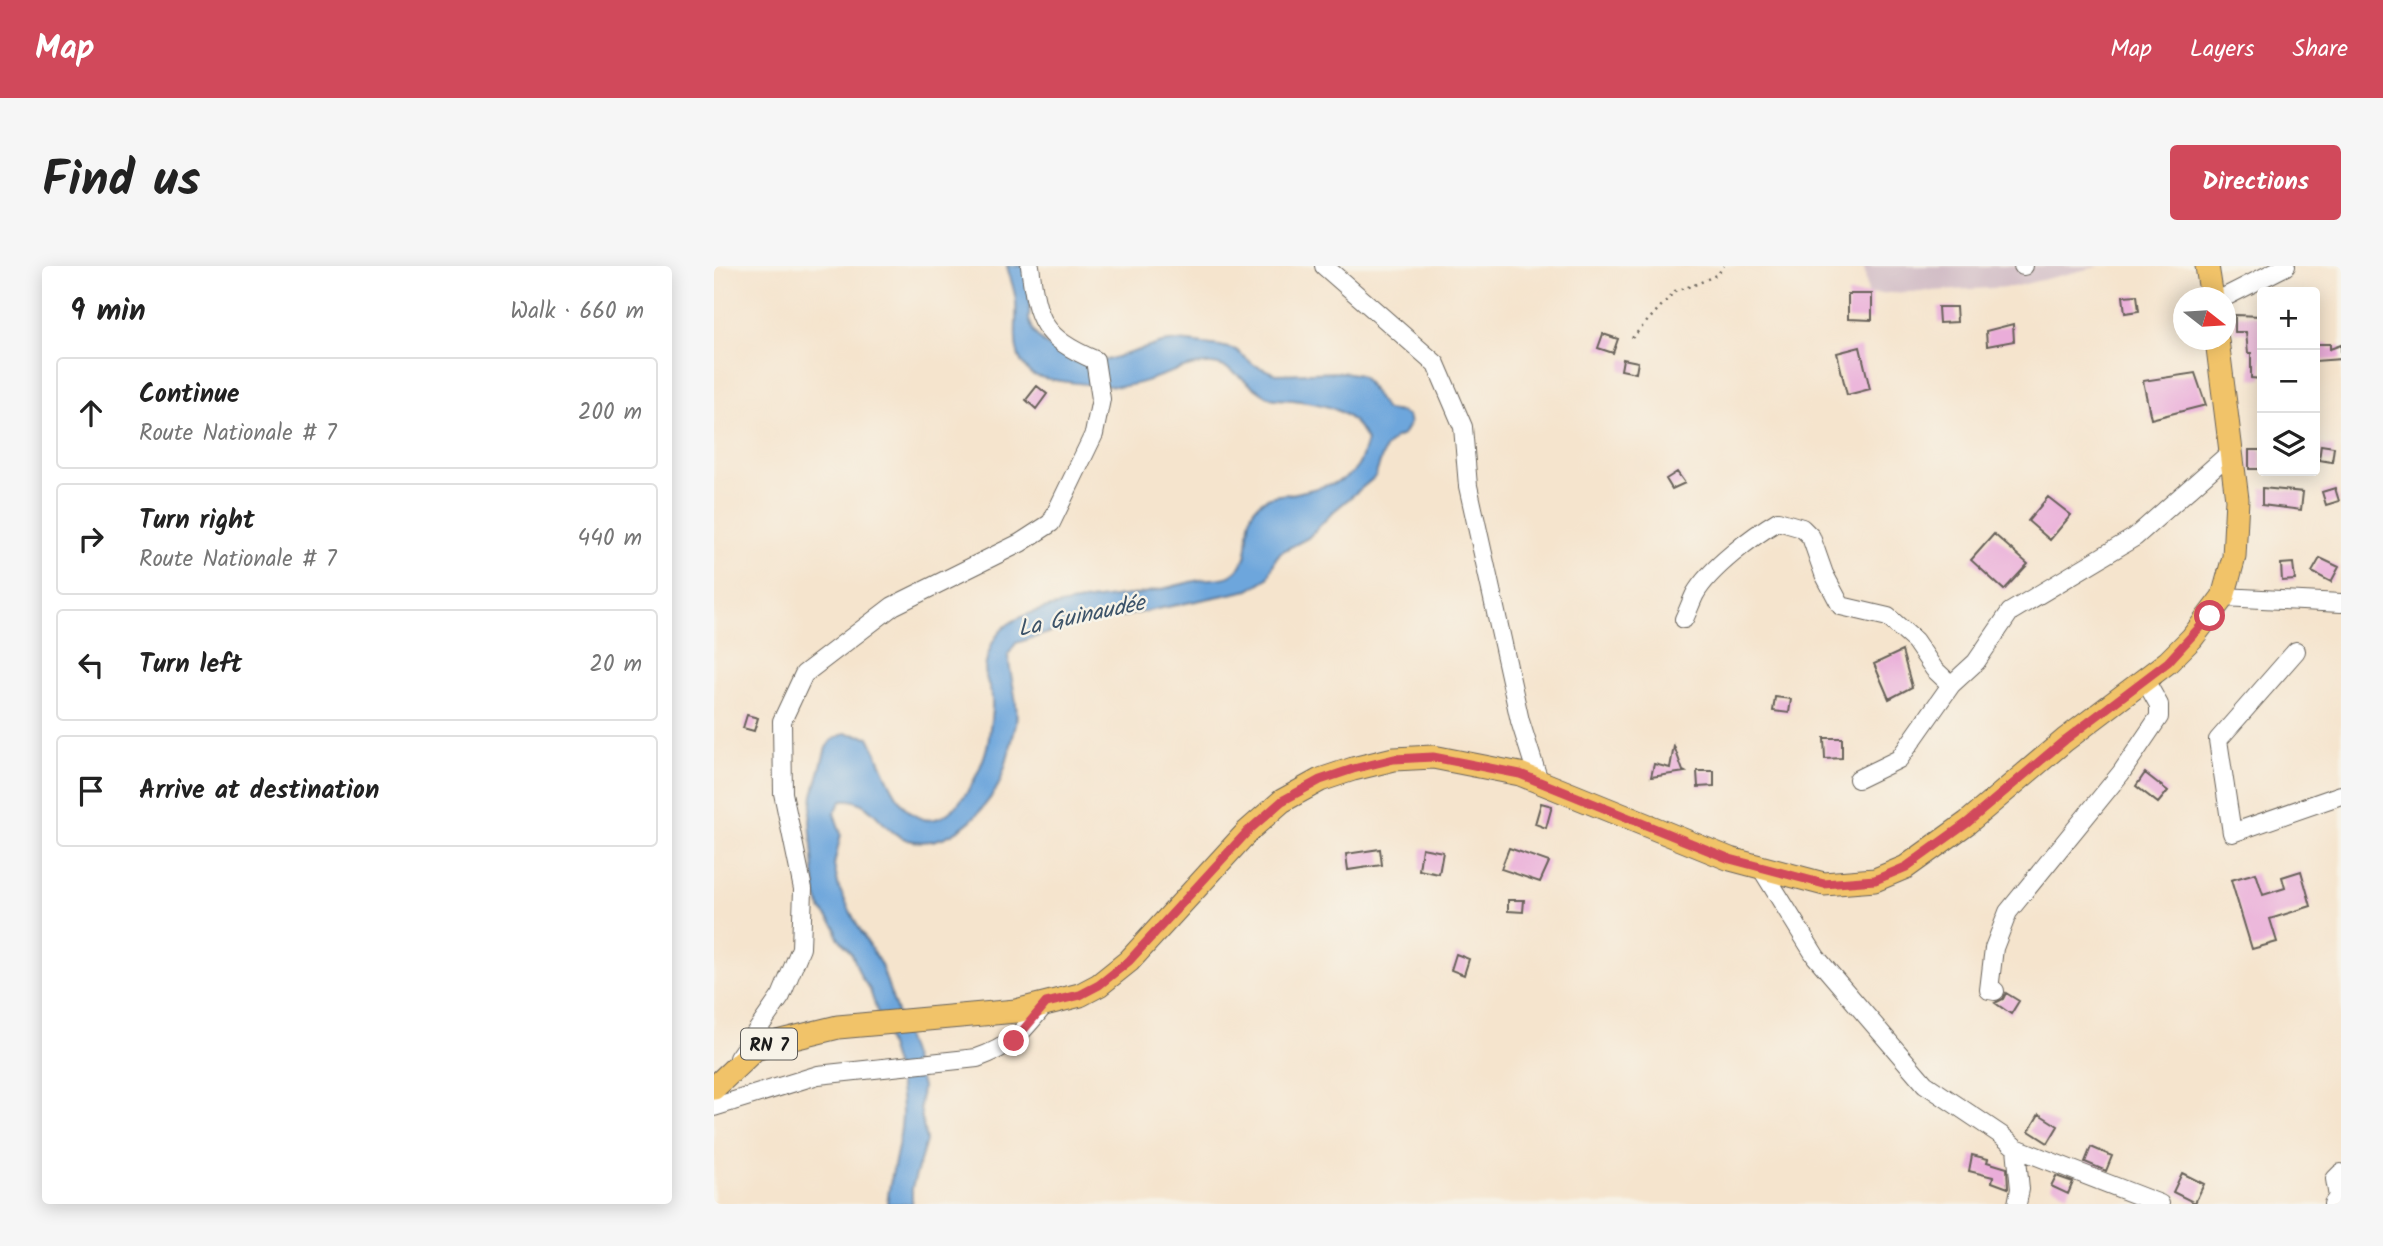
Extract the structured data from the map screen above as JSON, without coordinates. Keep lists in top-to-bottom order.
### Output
{
  "streets": {
    "main road": ["RN 7"]
  },
  "water": ["La Guinaudée"],
  "north": "right",
  "page": {
    "header": "Map",
    "nav": ["Map", "Layers", "Share"],
    "title": "Find us",
    "buttons": "Directions",
    "heading": ["9 min", "Walk · 660 m"],
    "map_buttons": ["+", "−"],
    "list": [
      ["Continue", "Route Nationale # 7", "200 m"],
      ["Turn right", "Route Nationale # 7", "440 m"],
      ["Turn left", "20 m"],
      "Arrive at destination"
    ]
  }
}
